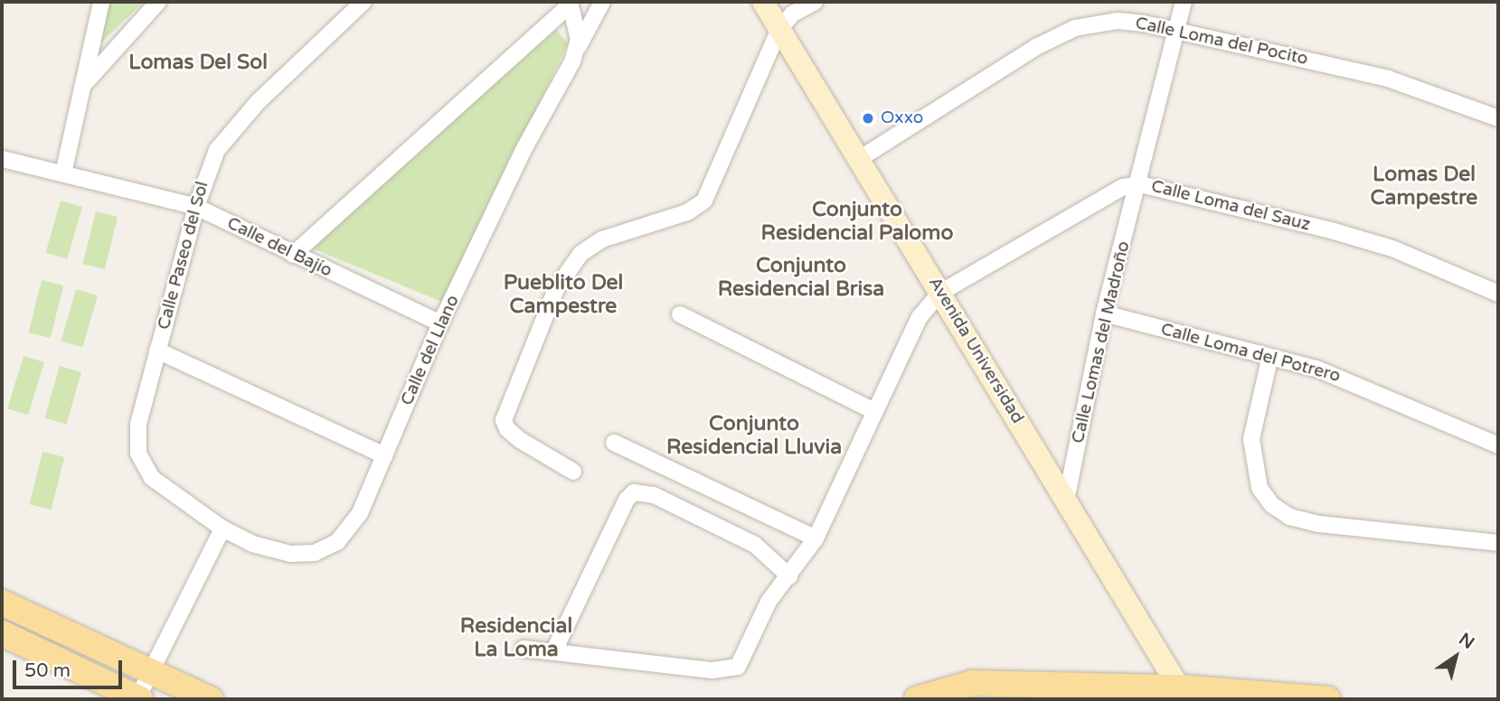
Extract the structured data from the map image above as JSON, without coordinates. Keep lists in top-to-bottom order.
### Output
{
  "streets": {
    "street": [
      "Calle Loma del Pocito",
      "Calle Loma del Sauz",
      "Calle del Bajío",
      "Calle Paseo del Sol",
      "Calle Lomas del Madroño",
      "Calle del Llano",
      "Avenida Universidad",
      "Calle Loma del Potrero"
    ]
  },
  "crossings": [
    ["Calle Loma del Pocito", "Calle Lomas del Madroño"],
    ["Calle Loma del Pocito", "Avenida Universidad"],
    ["Calle Loma del Sauz", "Calle Lomas del Madroño"],
    ["Calle Loma del Sauz", "Avenida Universidad"],
    ["Calle del Bajío", "Calle Paseo del Sol"],
    ["Calle del Bajío", "Calle del Llano"],
    ["Calle Paseo del Sol", "Calle del Llano"],
    ["Calle Lomas del Madroño", "Avenida Universidad"],
    ["Calle Lomas del Madroño", "Calle Loma del Potrero"]
  ],
  "districts": [
    "Lomas Del Sol",
    "Lomas Del Campestre",
    "Conjunto Residencial Palomo",
    "Conjunto Residencial Brisa",
    "Pueblito Del Campestre",
    "Conjunto Residencial Lluvia",
    "Residencial La Loma"
  ],
  "places": ["Oxxo"],
  "scale_bar": "50 m",
  "north": "top right"
}
